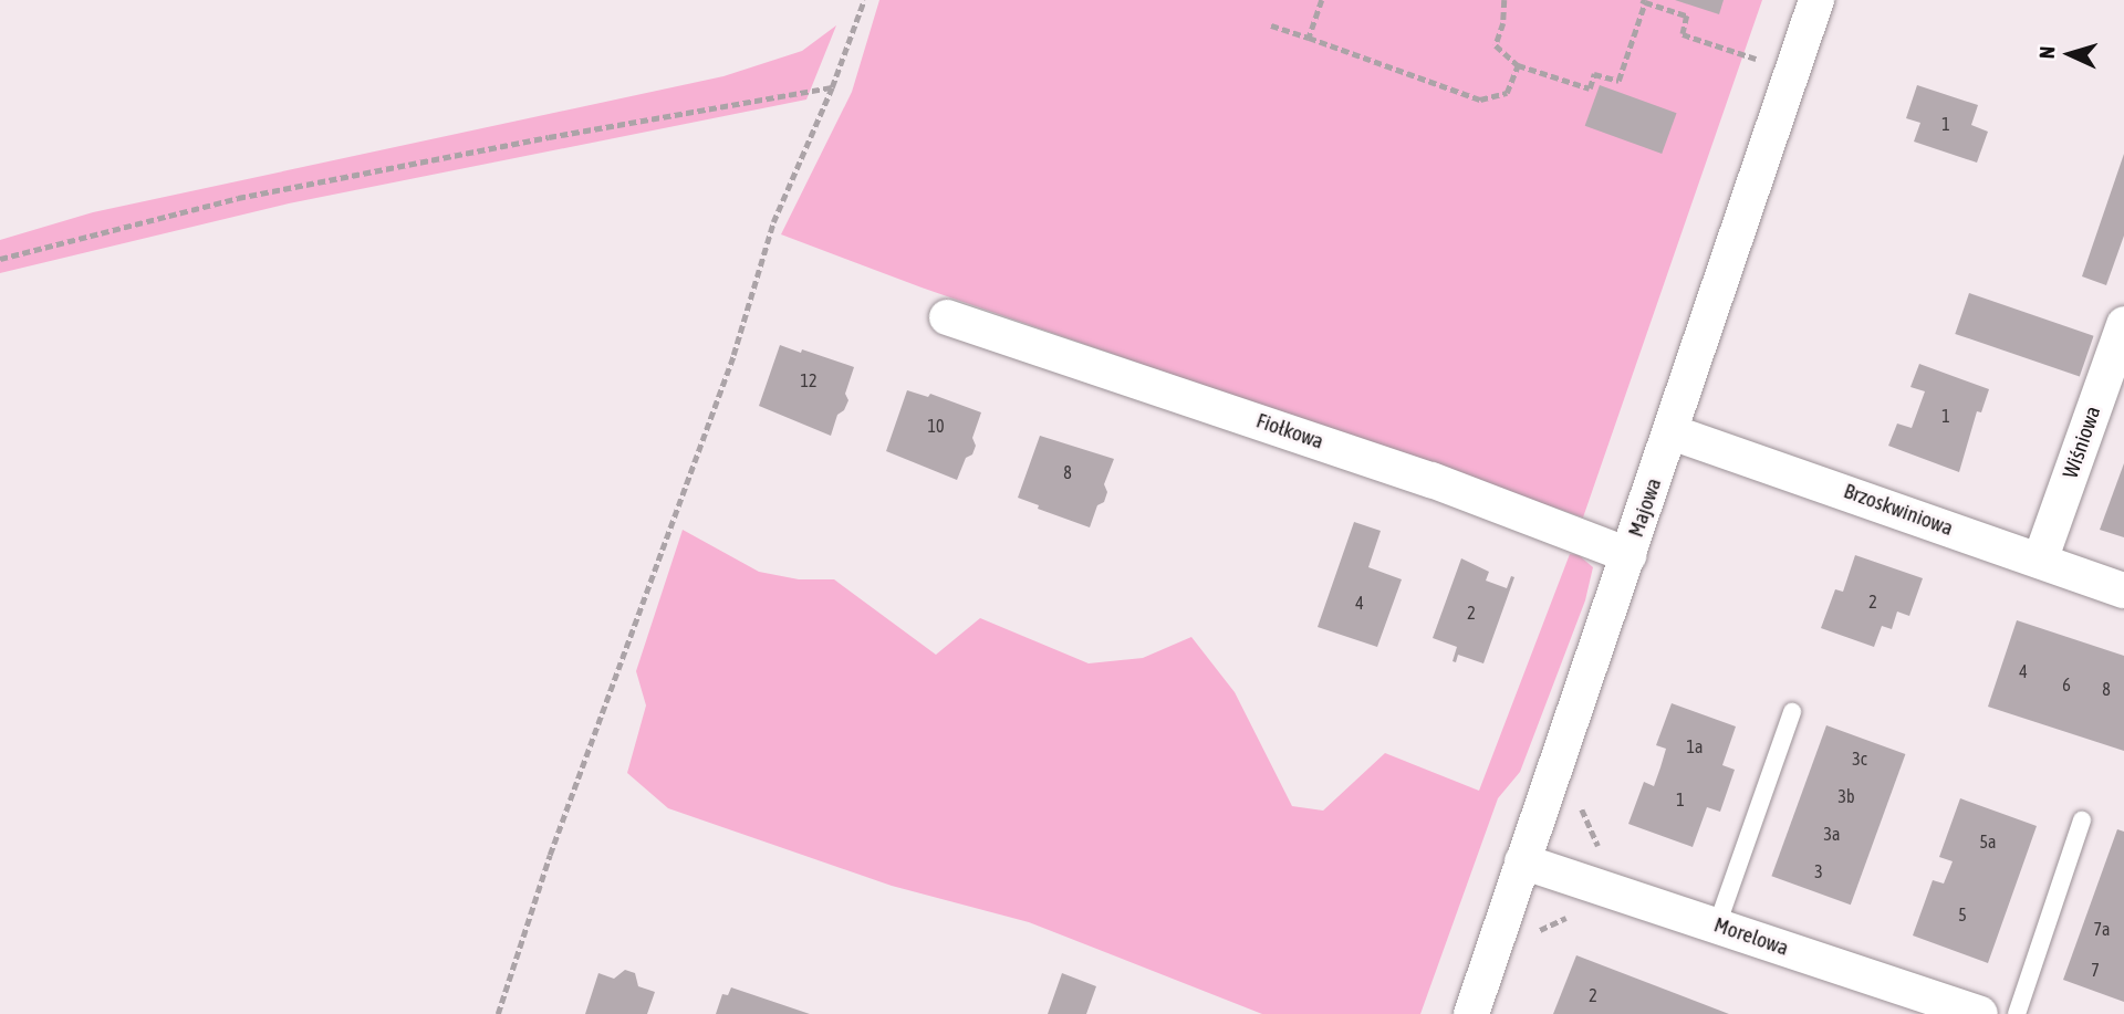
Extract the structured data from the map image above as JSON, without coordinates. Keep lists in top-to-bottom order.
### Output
{
  "streets": {
    "street": [
      "Fiołkowa",
      "Wiśniowa",
      "Majowa",
      "Brzoskwiniowa",
      "Morelowa"
    ]
  },
  "crossings": [
    ["Fiołkowa", "Majowa"],
    ["Wiśniowa", "Brzoskwiniowa"],
    ["Majowa", "Brzoskwiniowa"],
    ["Majowa", "Morelowa"]
  ],
  "house_numbers": [
    "1",
    "12",
    "1",
    "10",
    "8",
    "2",
    "4",
    "2",
    "4",
    "6",
    "8",
    "1a",
    "3c",
    "3b",
    "1",
    "3a",
    "5a",
    "3",
    "5",
    "7a",
    "7",
    "2"
  ],
  "north": "left"
}
